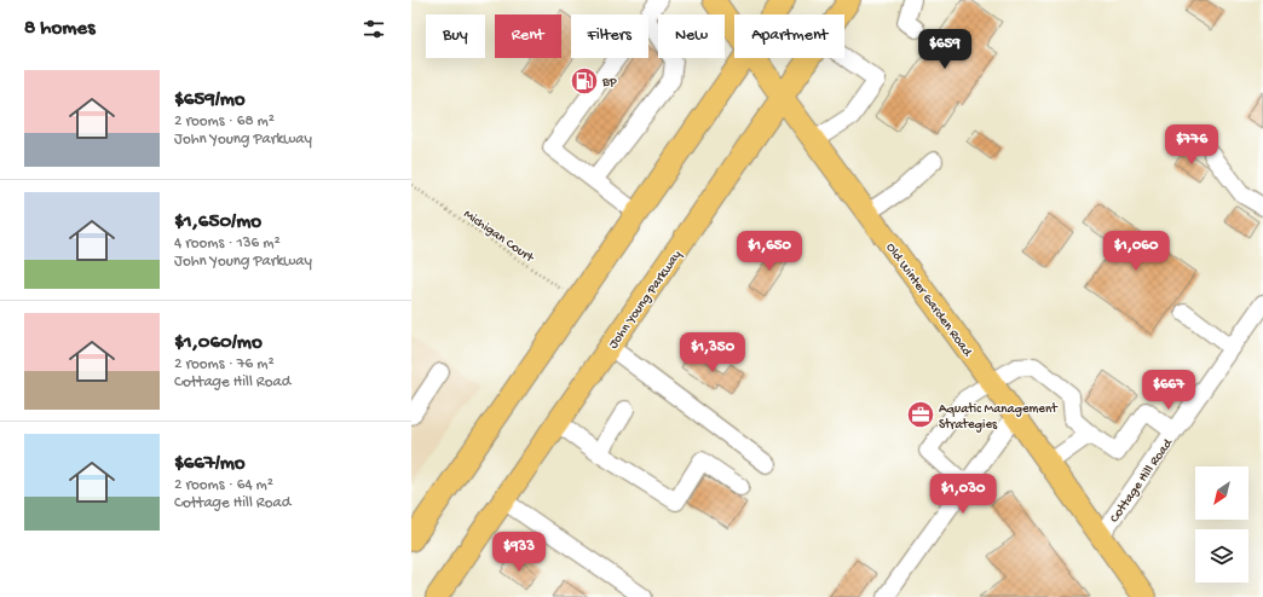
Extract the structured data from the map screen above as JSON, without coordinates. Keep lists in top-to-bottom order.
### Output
{
  "streets": {
    "main road": ["John Young Parkway", "Old Winter Garden Road"],
    "street": ["Cottage Hill Road"],
    "path": ["Michigan Court"]
  },
  "crossings": [
    ["John Young Parkway", "Old Winter Garden Road"],
    ["Old Winter Garden Road", "Cottage Hill Road"]
  ],
  "places": {
    "fuel station": ["BP"],
    "office": ["Aquatic Management Strategies"]
  },
  "north": "bottom left",
  "page": {
    "heading": "8 homes",
    "chip": [
      "Buy",
      "Rent",
      "Filters",
      "New",
      "Apartment"
    ],
    "price": [
      "$659",
      "$776",
      "$1,650",
      "$1,060",
      "$1,350",
      "$667",
      "$1,030",
      "$933"
    ],
    "list": [
      {
        "name": "$659/mo",
        "note": "2 rooms · 68 m² · John Young Parkway"
      },
      {
        "name": "$1,650/mo",
        "note": "4 rooms · 136 m² · John Young Parkway"
      },
      {
        "name": "$1,060/mo",
        "note": "2 rooms · 76 m² · Cottage Hill Road"
      },
      {
        "name": "$667/mo",
        "note": "2 rooms · 64 m² · Cottage Hill Road"
      }
    ]
  }
}
